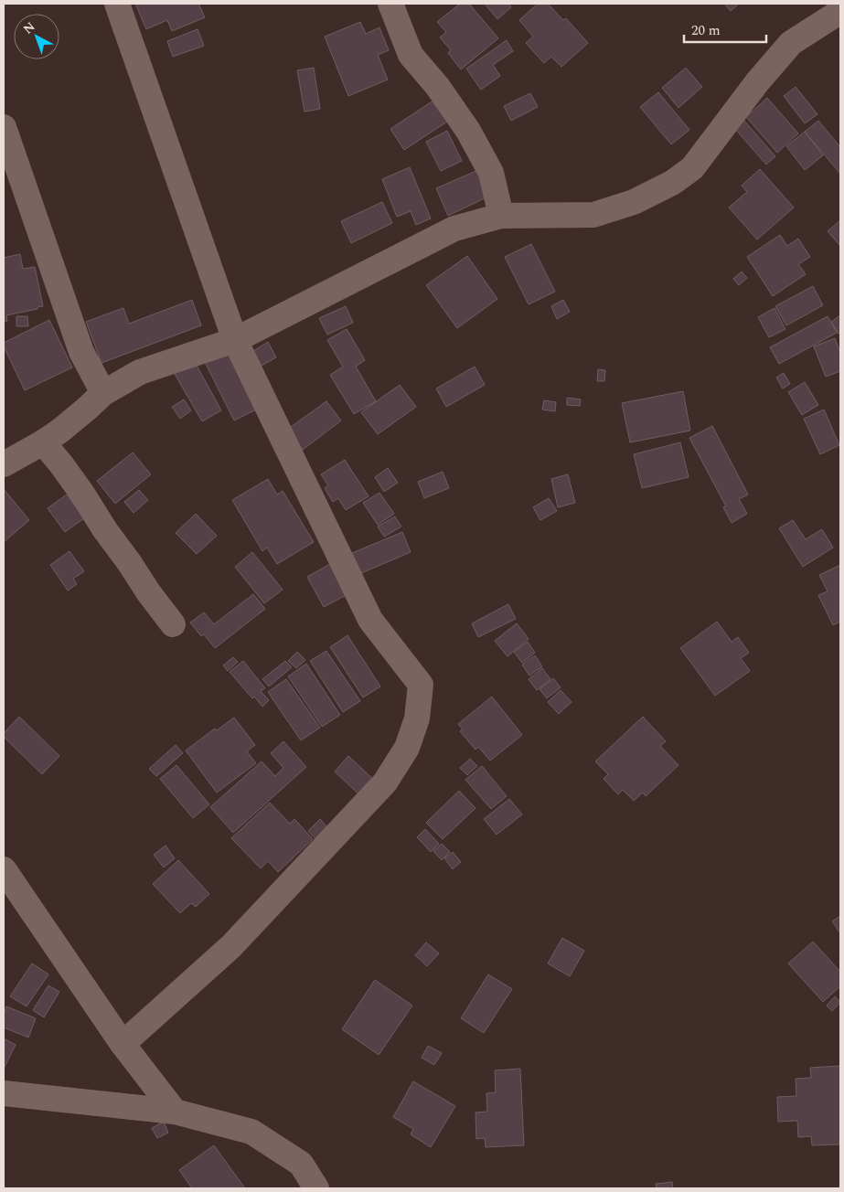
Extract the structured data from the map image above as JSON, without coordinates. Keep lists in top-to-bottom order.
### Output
{
  "scale_bar": "20 m",
  "north": "top left"
}
